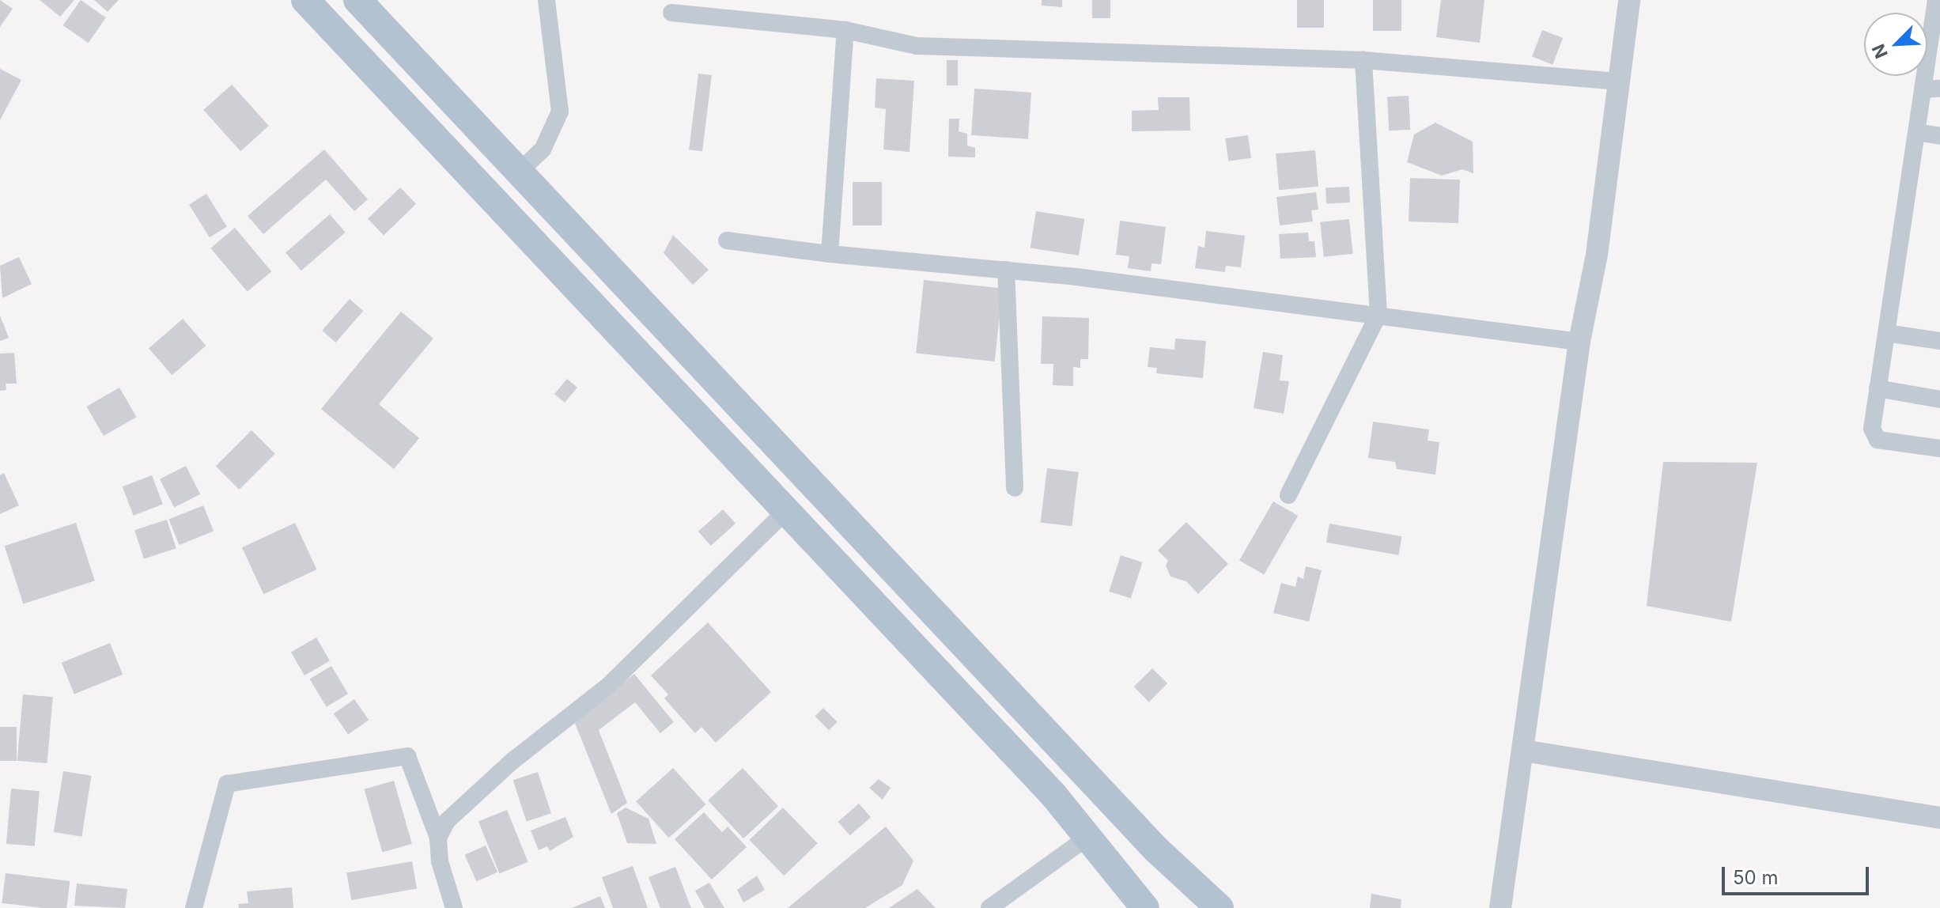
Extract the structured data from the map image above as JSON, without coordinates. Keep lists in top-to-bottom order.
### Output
{
  "scale_bar": "50 m",
  "north": "bottom left"
}
